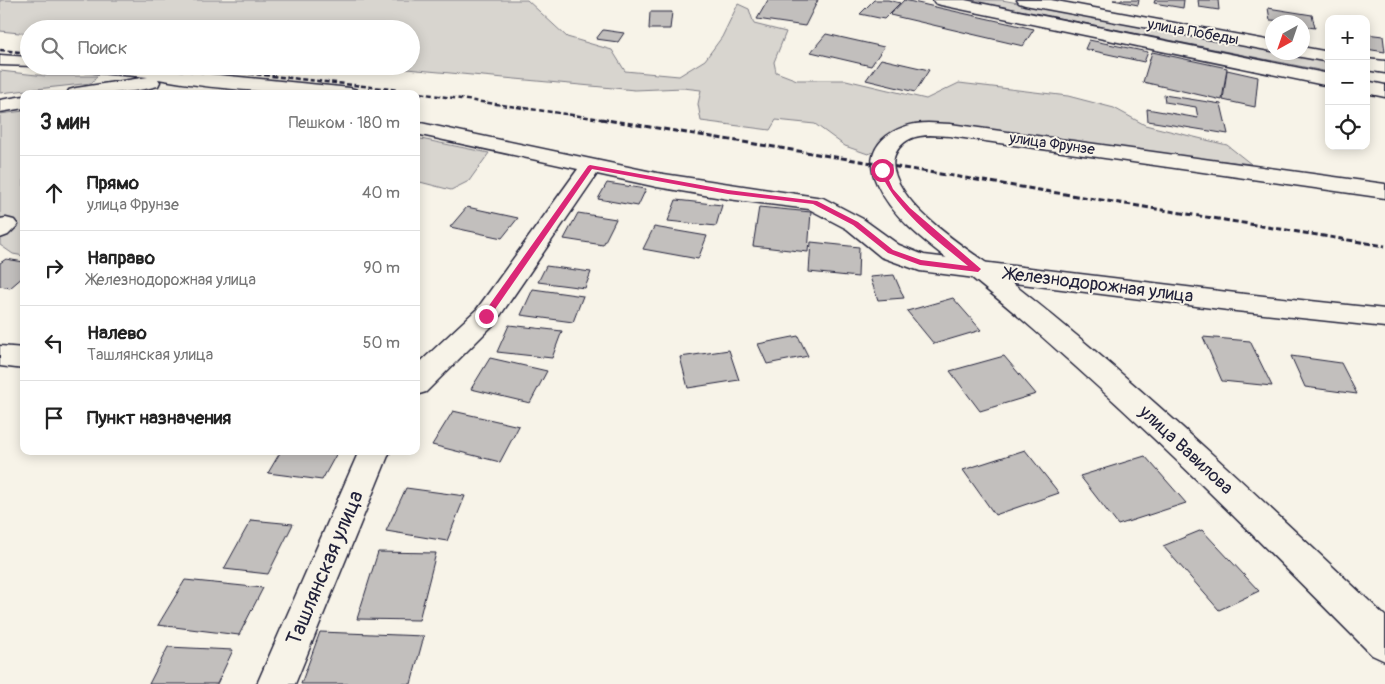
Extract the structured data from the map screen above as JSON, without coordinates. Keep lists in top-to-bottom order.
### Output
{
  "streets": {
    "street": [
      "улица Победы",
      "улица Фрунзе",
      "Железнодорожная улица",
      "улица Вавилова",
      "Ташлянская улица"
    ]
  },
  "crossings": [
    ["улица Фрунзе", "Железнодорожная улица"],
    ["улица Фрунзе", "улица Вавилова"],
    ["Железнодорожная улица", "улица Вавилова"]
  ],
  "north": "bottom left",
  "page": {
    "map_buttons": ["+", "−"],
    "search": "Поиск",
    "heading": ["3 мин", "Пешком · 180 m"],
    "list": [
      ["Прямо", "улица Фрунзе", "40 m"],
      ["Направо", "Железнодорожная улица", "90 m"],
      ["Налево", "Ташлянская улица", "50 m"],
      "Пункт назначения"
    ]
  }
}
